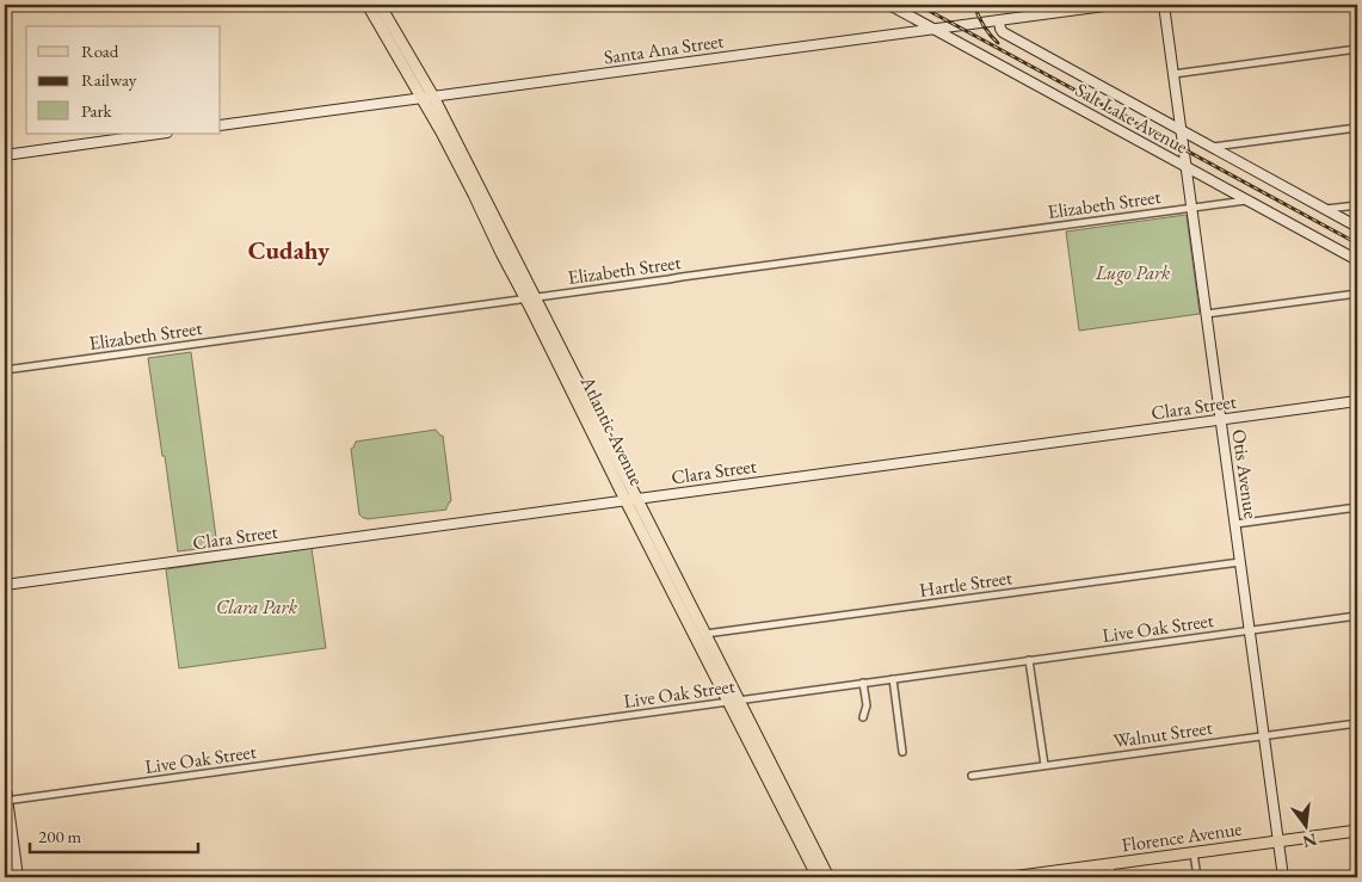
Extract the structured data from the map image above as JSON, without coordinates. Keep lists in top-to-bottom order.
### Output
{
  "streets": {
    "main road": ["Atlantic Avenue", "Florence Avenue"],
    "street": [
      "Santa Ana Street",
      "Salt Lake Avenue",
      "Elizabeth Street",
      "Clara Street",
      "Otis Avenue",
      "Hartle Street",
      "Live Oak Street",
      "Walnut Street"
    ]
  },
  "crossings": [
    ["Santa Ana Street", "Salt Lake Avenue"],
    ["Santa Ana Street", "Atlantic Avenue"],
    ["Salt Lake Avenue", "Elizabeth Street"],
    ["Salt Lake Avenue", "Otis Avenue"],
    ["Elizabeth Street", "Atlantic Avenue"],
    ["Elizabeth Street", "Otis Avenue"],
    ["Clara Street", "Atlantic Avenue"],
    ["Clara Street", "Otis Avenue"],
    ["Atlantic Avenue", "Hartle Street"],
    ["Atlantic Avenue", "Live Oak Street"],
    ["Otis Avenue", "Hartle Street"],
    ["Otis Avenue", "Live Oak Street"],
    ["Otis Avenue", "Walnut Street"],
    ["Otis Avenue", "Florence Avenue"]
  ],
  "districts": ["Cudahy"],
  "parks": ["Lugo Park", "Clara Park"],
  "legend": ["Road", "Railway", "Park"],
  "scale_bar": "200 m",
  "north": "bottom"
}
